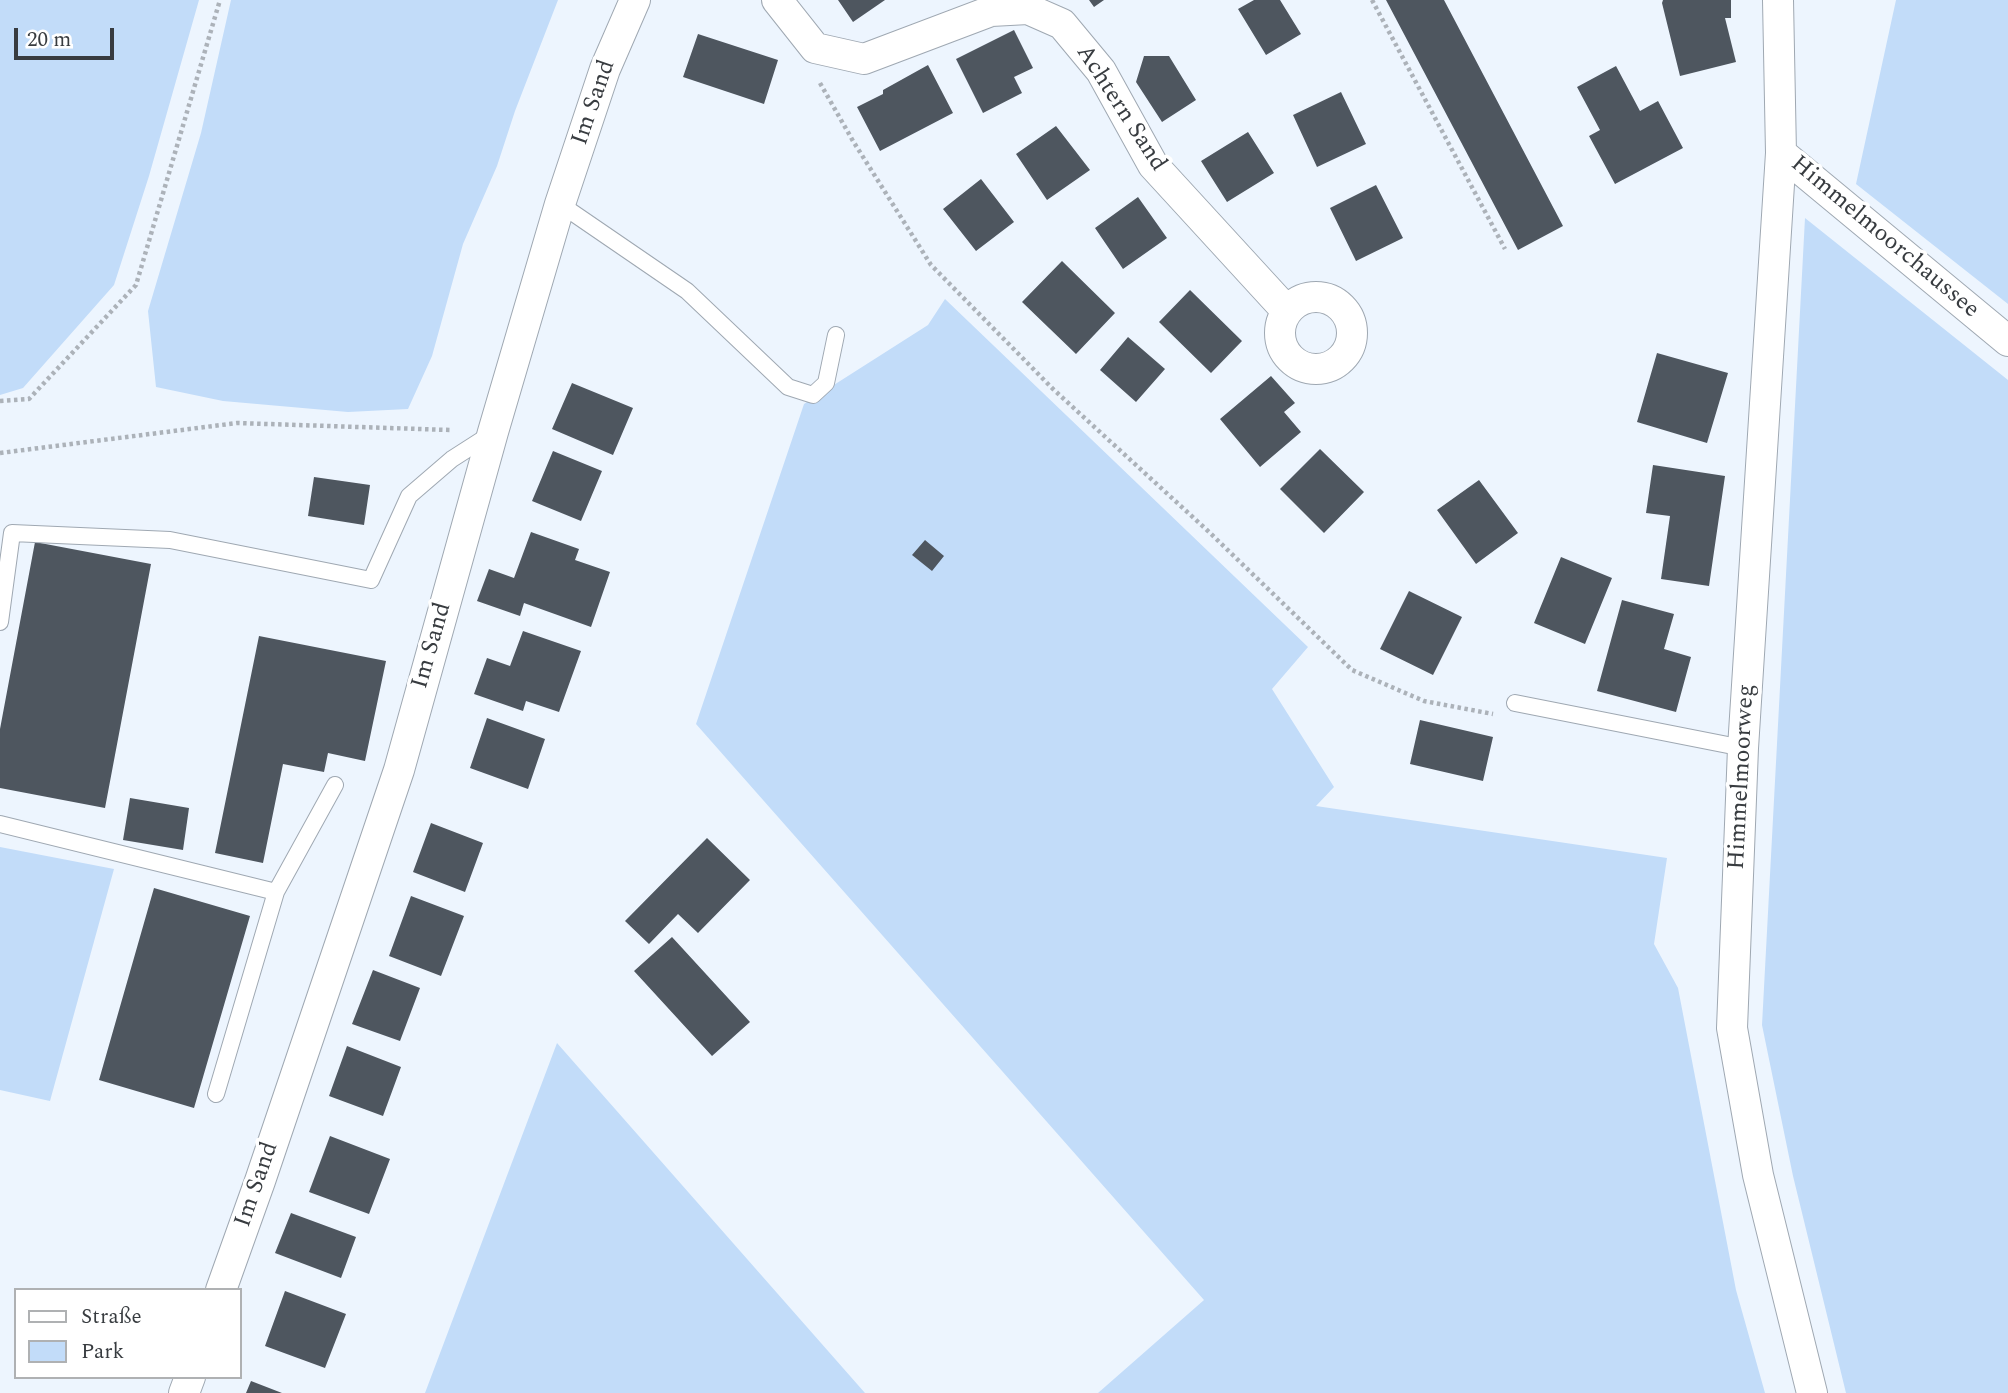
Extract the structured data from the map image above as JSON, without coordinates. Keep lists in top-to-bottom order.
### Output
{
  "streets": {
    "street": [
      "Im Sand",
      "Achtern Sand",
      "Himmelmoorchaussee",
      "Himmelmoorweg"
    ]
  },
  "crossings": [
    ["Himmelmoorchaussee", "Himmelmoorweg"]
  ],
  "legend": ["Straße", "Park"],
  "scale_bar": "20 m"
}
